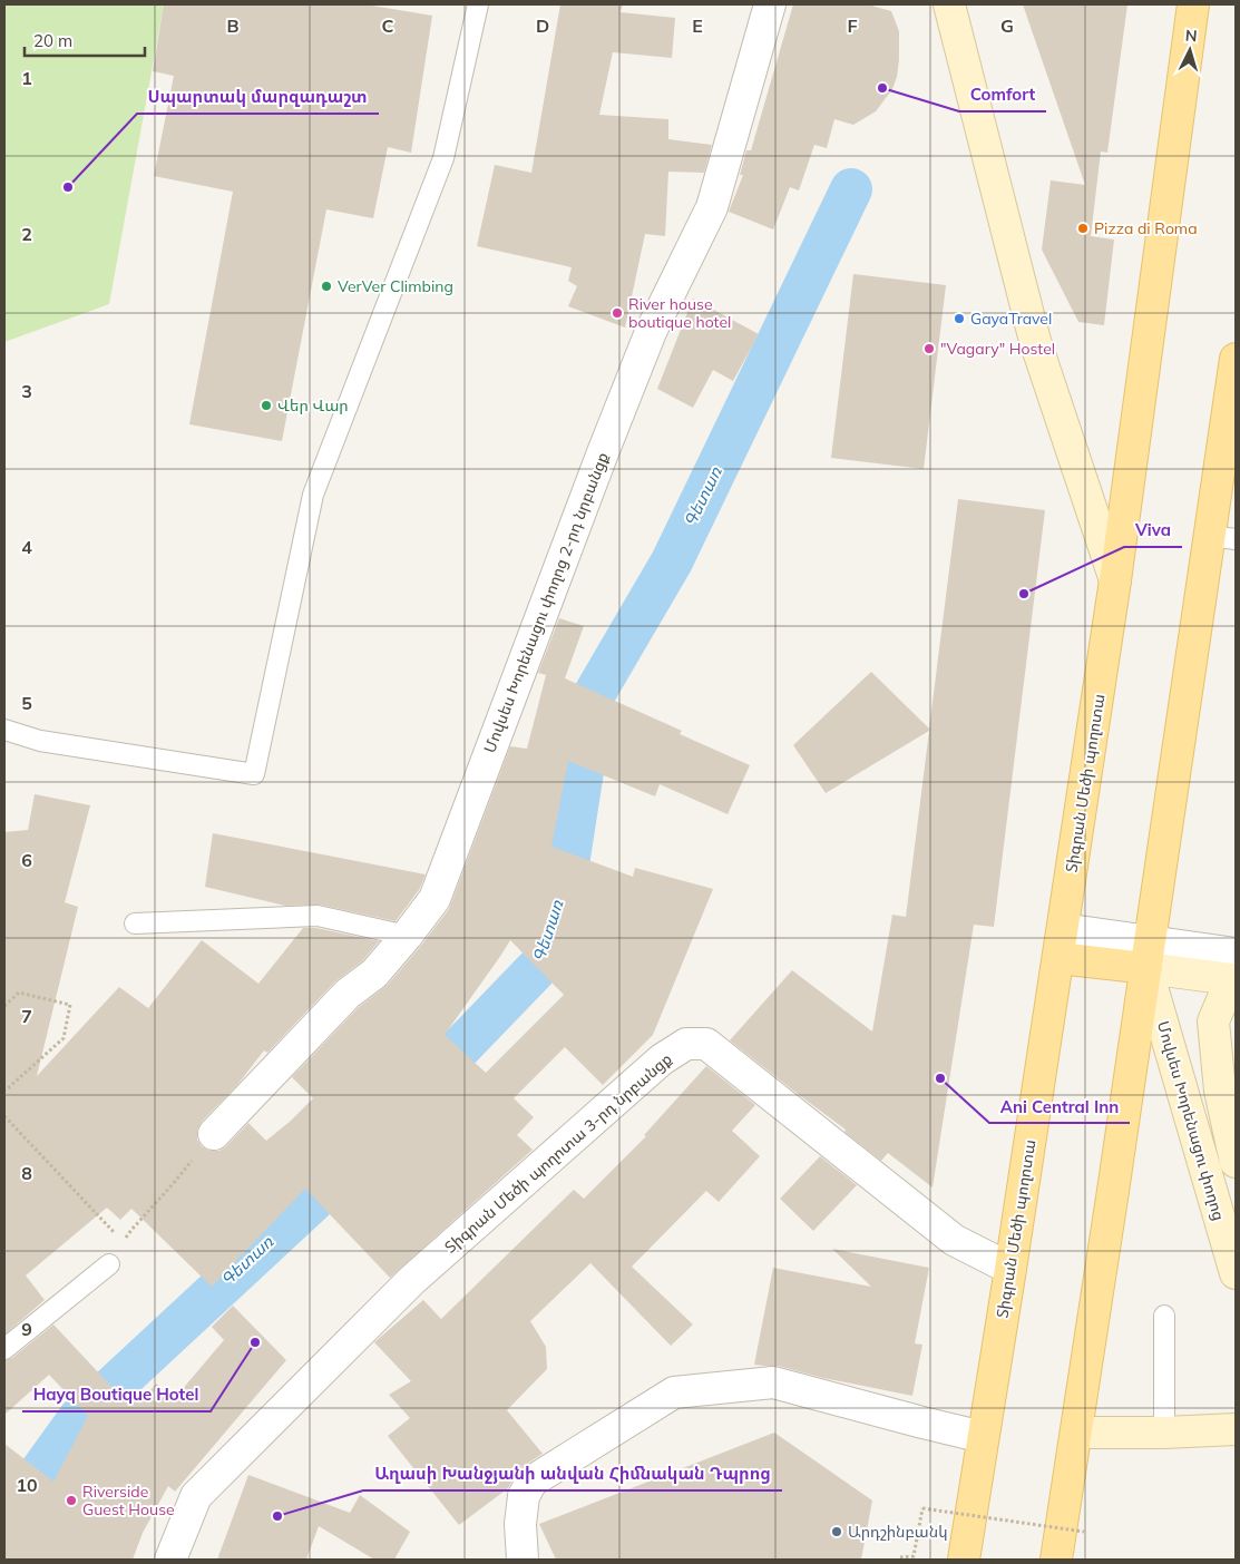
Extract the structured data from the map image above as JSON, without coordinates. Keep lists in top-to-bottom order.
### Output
{
  "streets": {
    "main road": ["Տիգրան Մեծի պողոտա", "Մովսես Խորենացու փողոց"],
    "street": ["Մովսես Խորենացու փողոց 2-րդ նրբանցք", "Տիգրան Մեծի պողոտա 3-րդ նրբանցք"]
  },
  "crossings": [
    ["Տիգրան Մեծի պողոտա", "Տիգրան Մեծի պողոտա 3-րդ նրբանցք"]
  ],
  "water": ["Գետառ"],
  "places": [
    "Comfort",
    "Սպարտակ մարզադաշտ",
    "Pizza di Roma",
    "VerVer Climbing",
    "River house boutique hotel",
    "GayaTravel",
    "\"Vagary\" Hostel",
    "Վեր Վար",
    "Viva",
    "Ani Central Inn",
    "Hayq Boutique Hotel",
    "Riverside Guest House",
    "Աղասի Խանջյանի անվան Հիմնական Դպրոց",
    "Արդշինբանկ"
  ],
  "scale_bar": "20 m",
  "north": "top",
  "grid": {
    "columns": [
      "B",
      "C",
      "D",
      "E",
      "F",
      "G"
    ],
    "rows": [
      "1",
      "2",
      "3",
      "4",
      "5",
      "6",
      "7",
      "8",
      "9",
      "10"
    ]
  }
}
